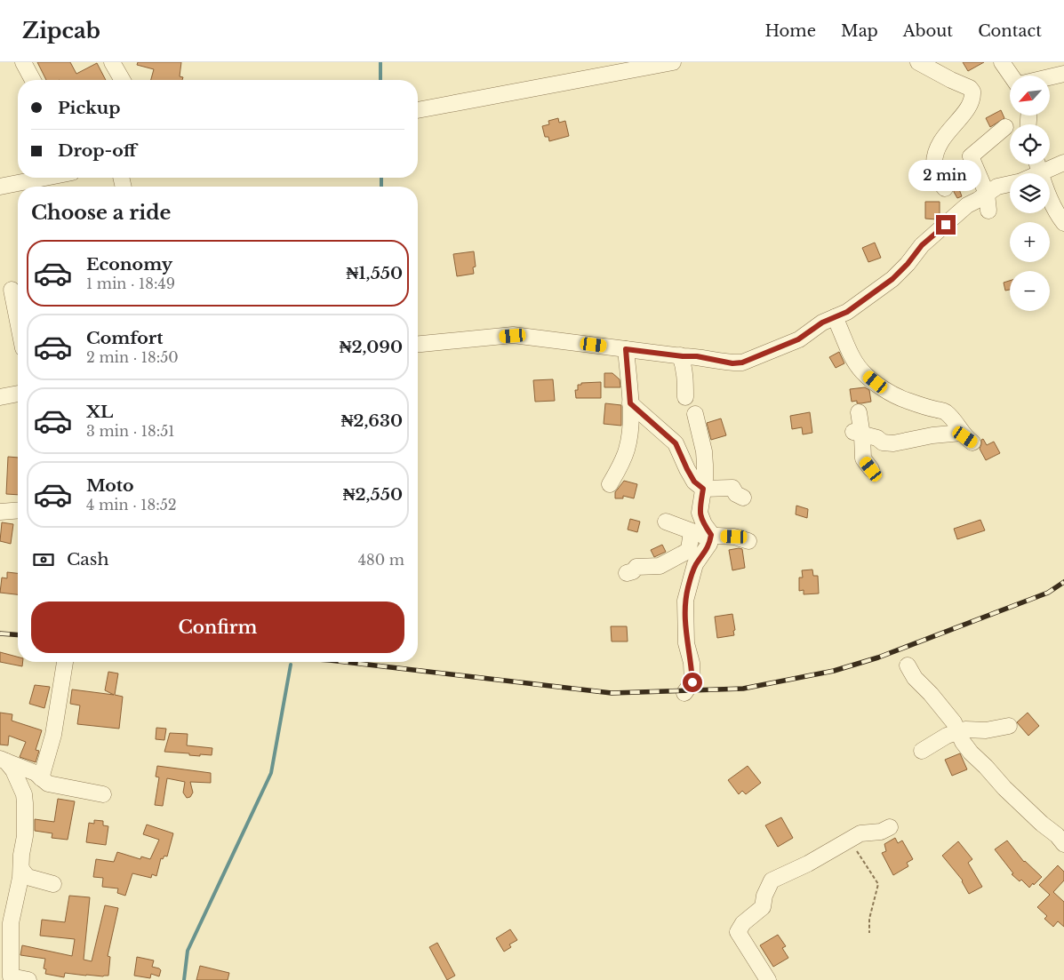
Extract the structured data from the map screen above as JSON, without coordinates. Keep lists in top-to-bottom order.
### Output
{
  "north": "bottom left",
  "page": {
    "header": "Zipcab",
    "nav": [
      "Home",
      "Map",
      "About",
      "Contact"
    ],
    "map_buttons": ["+", "−"],
    "banner": ["Pickup", "Drop-off"],
    "bubble": "2 min",
    "heading": "Choose a ride",
    "list": [
      {
        "name": "Economy",
        "note": "1 min · 18:49",
        "value": "₦1,550"
      },
      {
        "name": "Comfort",
        "note": "2 min · 18:50",
        "value": "₦2,090"
      },
      {
        "name": "XL",
        "note": "3 min · 18:51",
        "value": "₦2,630"
      },
      {
        "name": "Moto",
        "note": "4 min · 18:52",
        "value": "₦2,550"
      }
    ],
    "pay": ["Cash", "480 m"],
    "buttons": "Confirm"
  }
}
